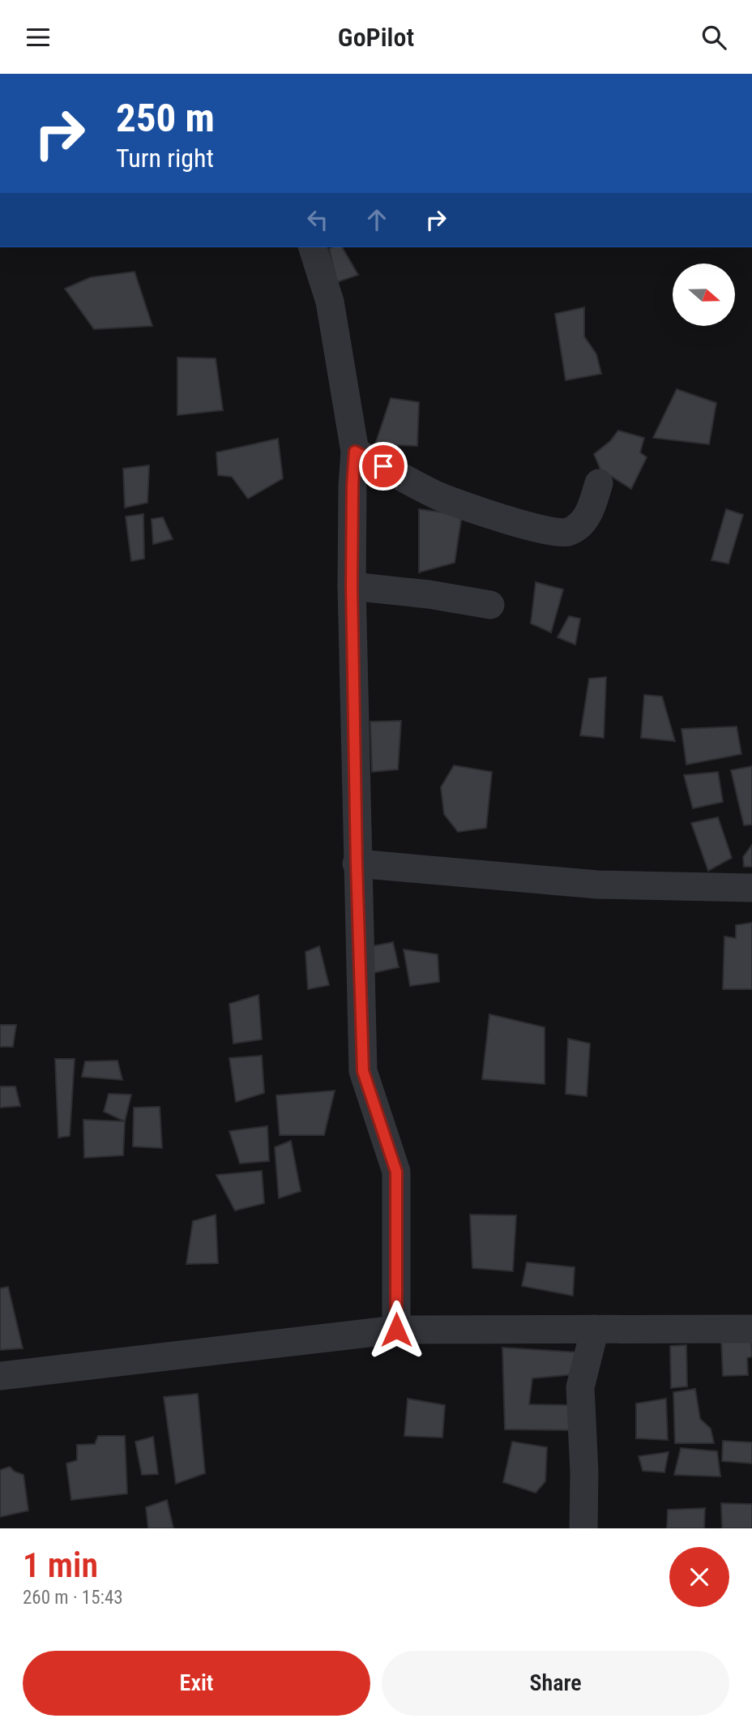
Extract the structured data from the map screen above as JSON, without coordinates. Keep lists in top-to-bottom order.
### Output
{
  "north": "right",
  "page": {
    "header": "GoPilot",
    "turn": ["250 m", "Turn right"],
    "heading": ["1 min", "260 m · 15:43"],
    "buttons": ["Exit", "Share"]
  }
}
